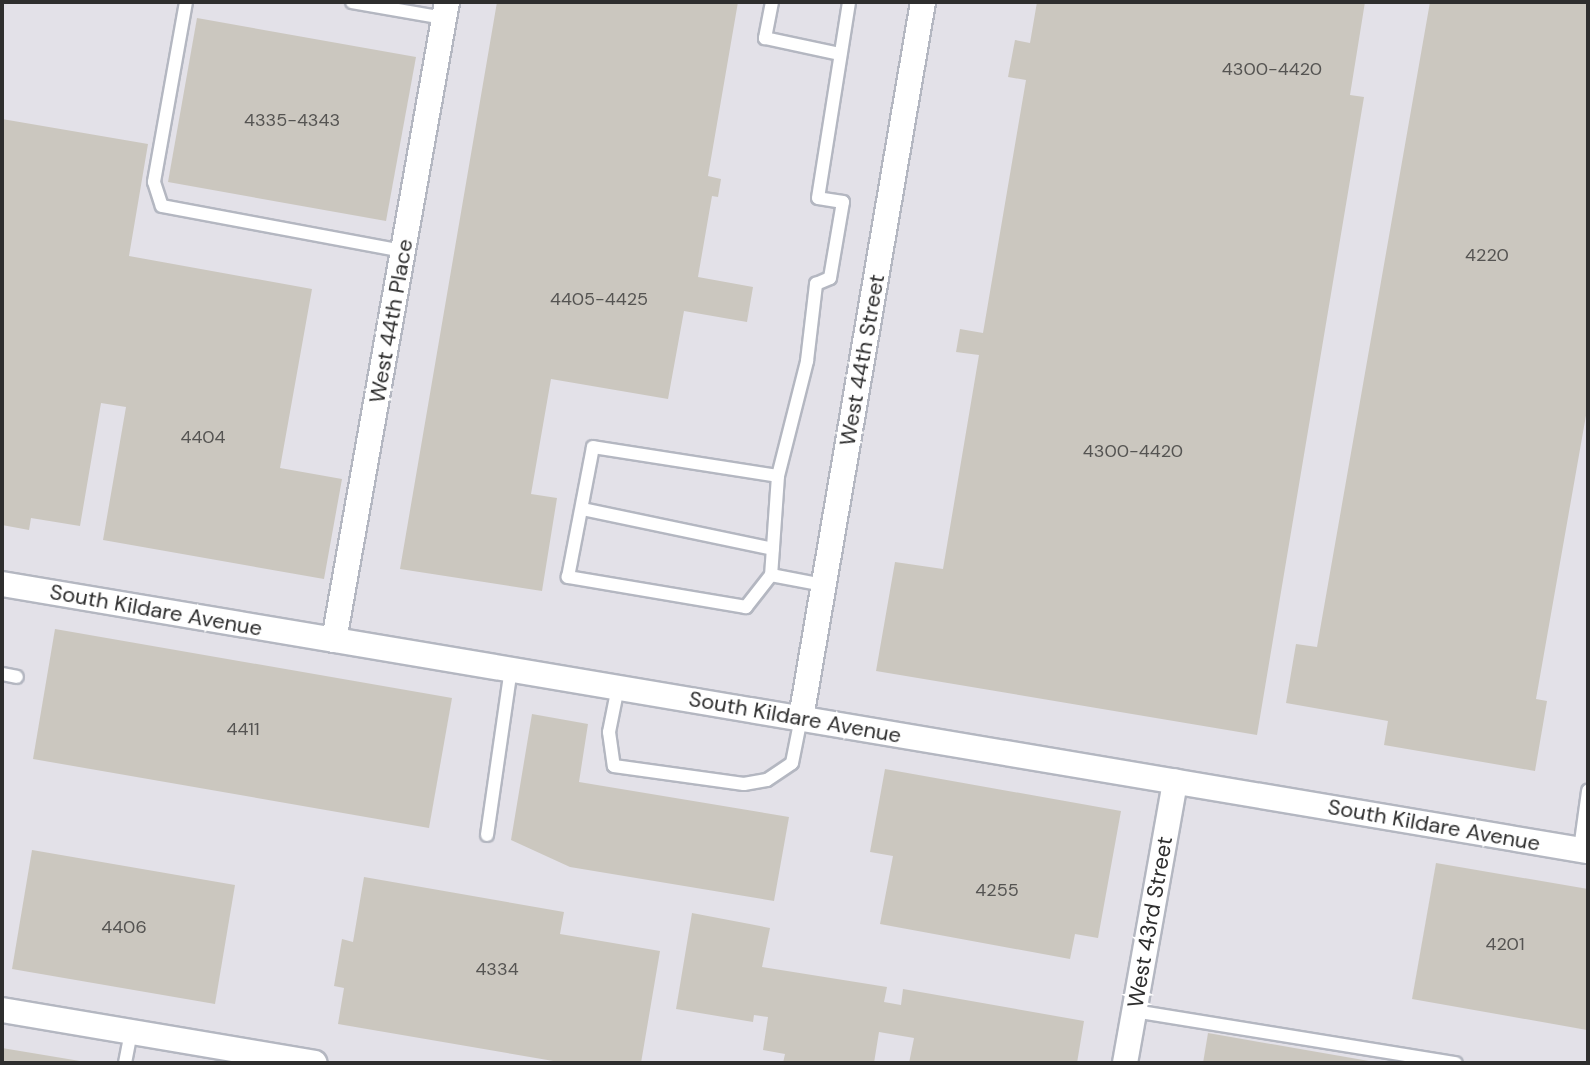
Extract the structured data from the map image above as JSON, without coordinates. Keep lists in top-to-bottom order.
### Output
{
  "streets": {
    "street": [
      "West 44th Place",
      "West 44th Street",
      "South Kildare Avenue",
      "West 43rd Street"
    ]
  },
  "crossings": [
    ["West 44th Place", "South Kildare Avenue"],
    ["West 44th Street", "South Kildare Avenue"],
    ["South Kildare Avenue", "West 43rd Street"]
  ],
  "house_numbers": [
    "4300-4420",
    "4335-4343",
    "4220",
    "4405-4425",
    "4404",
    "4300-4420",
    "4411",
    "4255",
    "4406",
    "4201",
    "4334"
  ]
}
